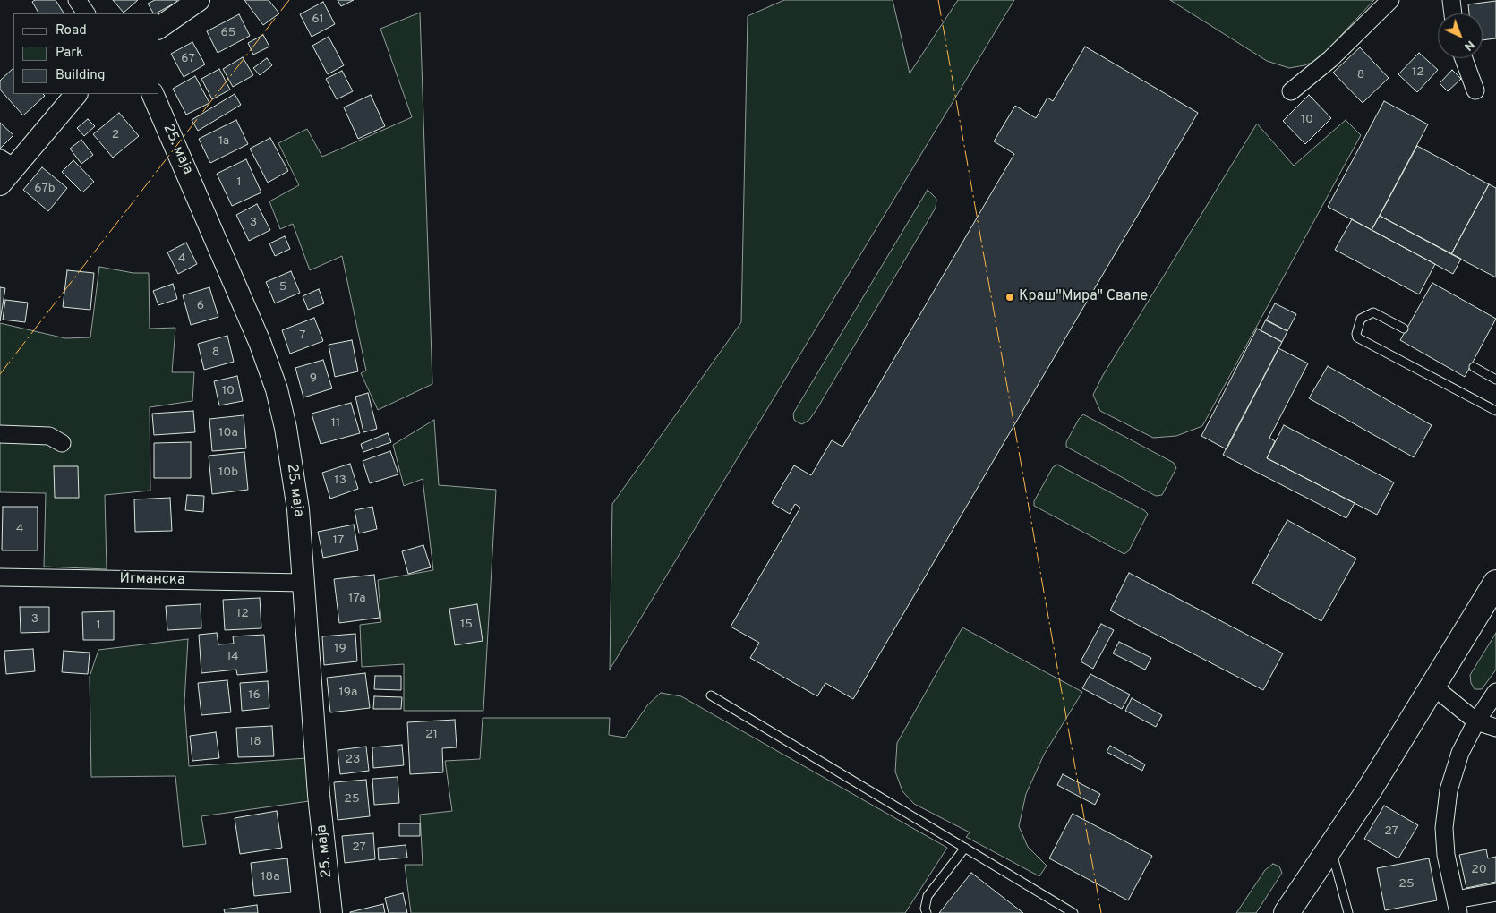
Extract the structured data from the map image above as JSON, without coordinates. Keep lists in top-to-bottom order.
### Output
{
  "streets": {
    "street": ["25. маја", "Игманска"]
  },
  "crossings": [
    ["25. маја", "Игманска"]
  ],
  "places": ["Краш\"Мира\" Свале"],
  "house_numbers": [
    "61",
    "65",
    "67",
    "12",
    "8",
    "10",
    "2",
    "1a",
    "1",
    "67b",
    "3",
    "4",
    "5",
    "6",
    "7",
    "8",
    "9",
    "10",
    "11",
    "10a",
    "10b",
    "13",
    "4",
    "17",
    "17a",
    "12",
    "3",
    "15",
    "1",
    "19",
    "14",
    "19a",
    "16",
    "21",
    "18",
    "23",
    "25",
    "27",
    "27",
    "20",
    "18a",
    "25"
  ],
  "legend": ["Road", "Park", "Building"],
  "north": "bottom right"
}
